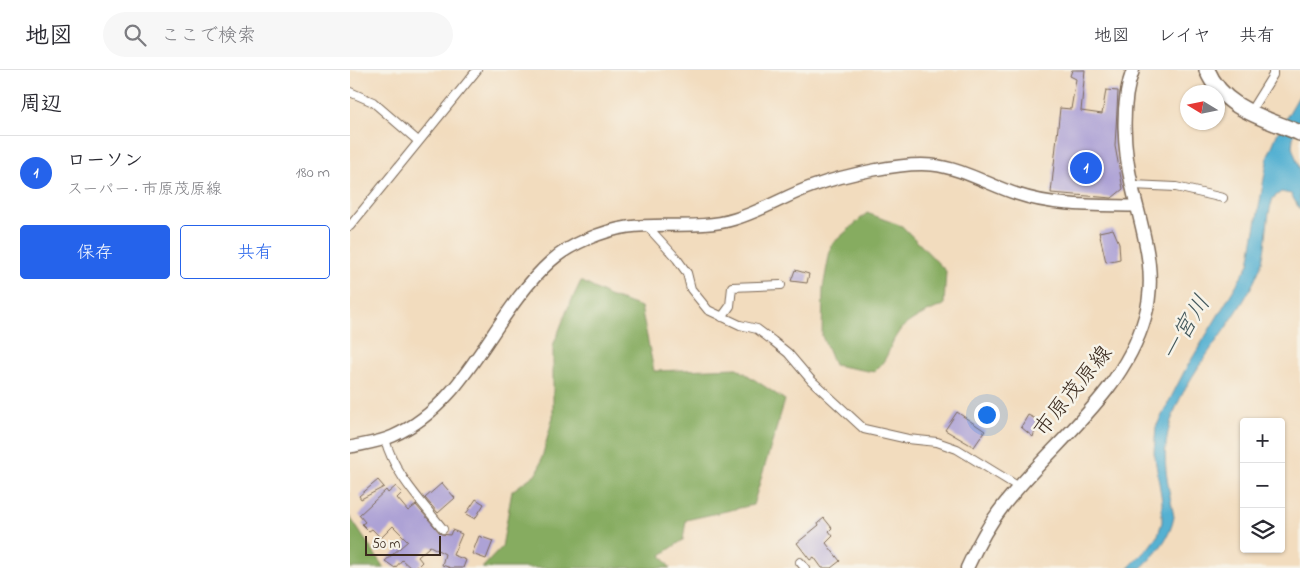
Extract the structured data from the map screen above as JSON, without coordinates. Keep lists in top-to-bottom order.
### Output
{
  "streets": {
    "main road": ["市原茂原線"]
  },
  "water": ["一宮川"],
  "scale_bar": "50 m",
  "north": "left",
  "page": {
    "header": "地図",
    "search": "ここで検索",
    "nav": ["地図", "レイヤ", "共有"],
    "heading": "周辺",
    "list": [
      {
        "mark": "1",
        "name": "ローソン",
        "note": "スーパー · 市原茂原線",
        "value": "180 m"
      }
    ],
    "pins": "1",
    "buttons": ["保存", "共有"],
    "map_buttons": ["+", "−"],
    "scale": "50 m"
  }
}
